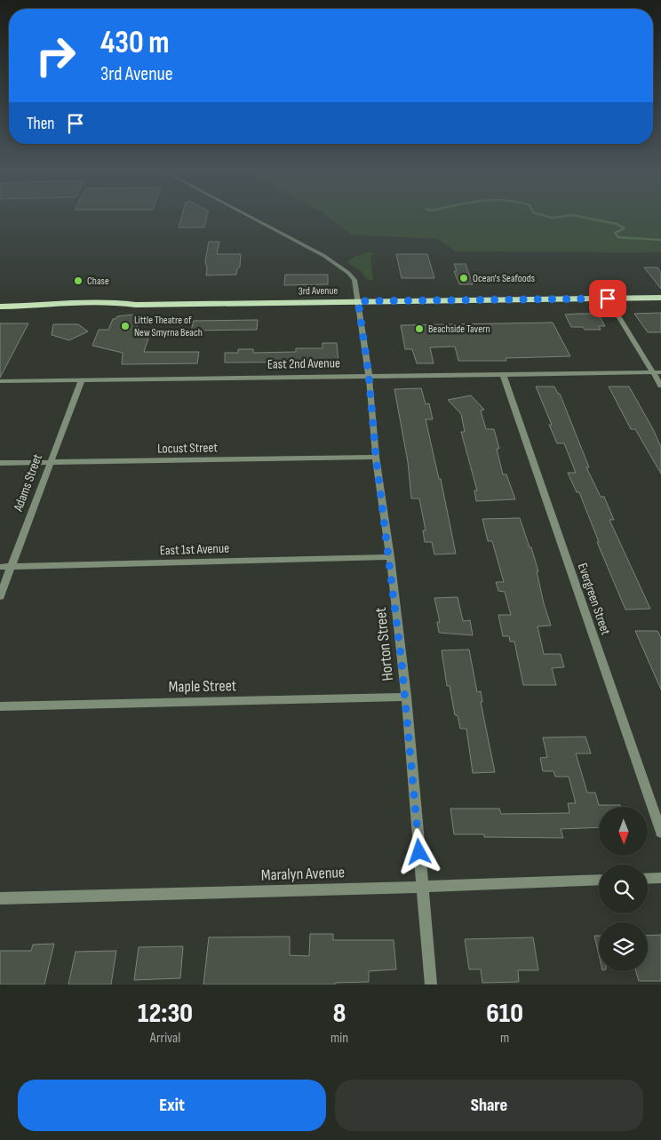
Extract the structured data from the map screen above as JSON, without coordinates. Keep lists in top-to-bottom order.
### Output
{
  "streets": {
    "main road": ["3rd Avenue"],
    "street": [
      "East 2nd Avenue",
      "Locust Street",
      "Adams Street",
      "East 1st Avenue",
      "Evergreen Street",
      "Horton Street",
      "Maple Street",
      "Maralyn Avenue"
    ]
  },
  "crossings": [
    ["3rd Avenue", "Horton Street"],
    ["East 2nd Avenue", "Adams Street"],
    ["East 2nd Avenue", "Evergreen Street"],
    ["East 2nd Avenue", "Horton Street"],
    ["Locust Street", "Adams Street"],
    ["Locust Street", "Horton Street"],
    ["Adams Street", "East 1st Avenue"],
    ["East 1st Avenue", "Horton Street"],
    ["Horton Street", "Maple Street"],
    ["Horton Street", "Maralyn Avenue"]
  ],
  "places": [
    "Ocean's Seafoods",
    "Chase",
    "Little Theatre of New Smyrna Beach",
    "Beachside Tavern"
  ],
  "north": "bottom",
  "page": {
    "turn": ["430 m", "3rd Avenue"],
    "then": "Then",
    "eta": [
      "12:30",
      "Arrival",
      "8",
      "min",
      "610",
      "m"
    ],
    "buttons": ["Exit", "Share"]
  }
}
